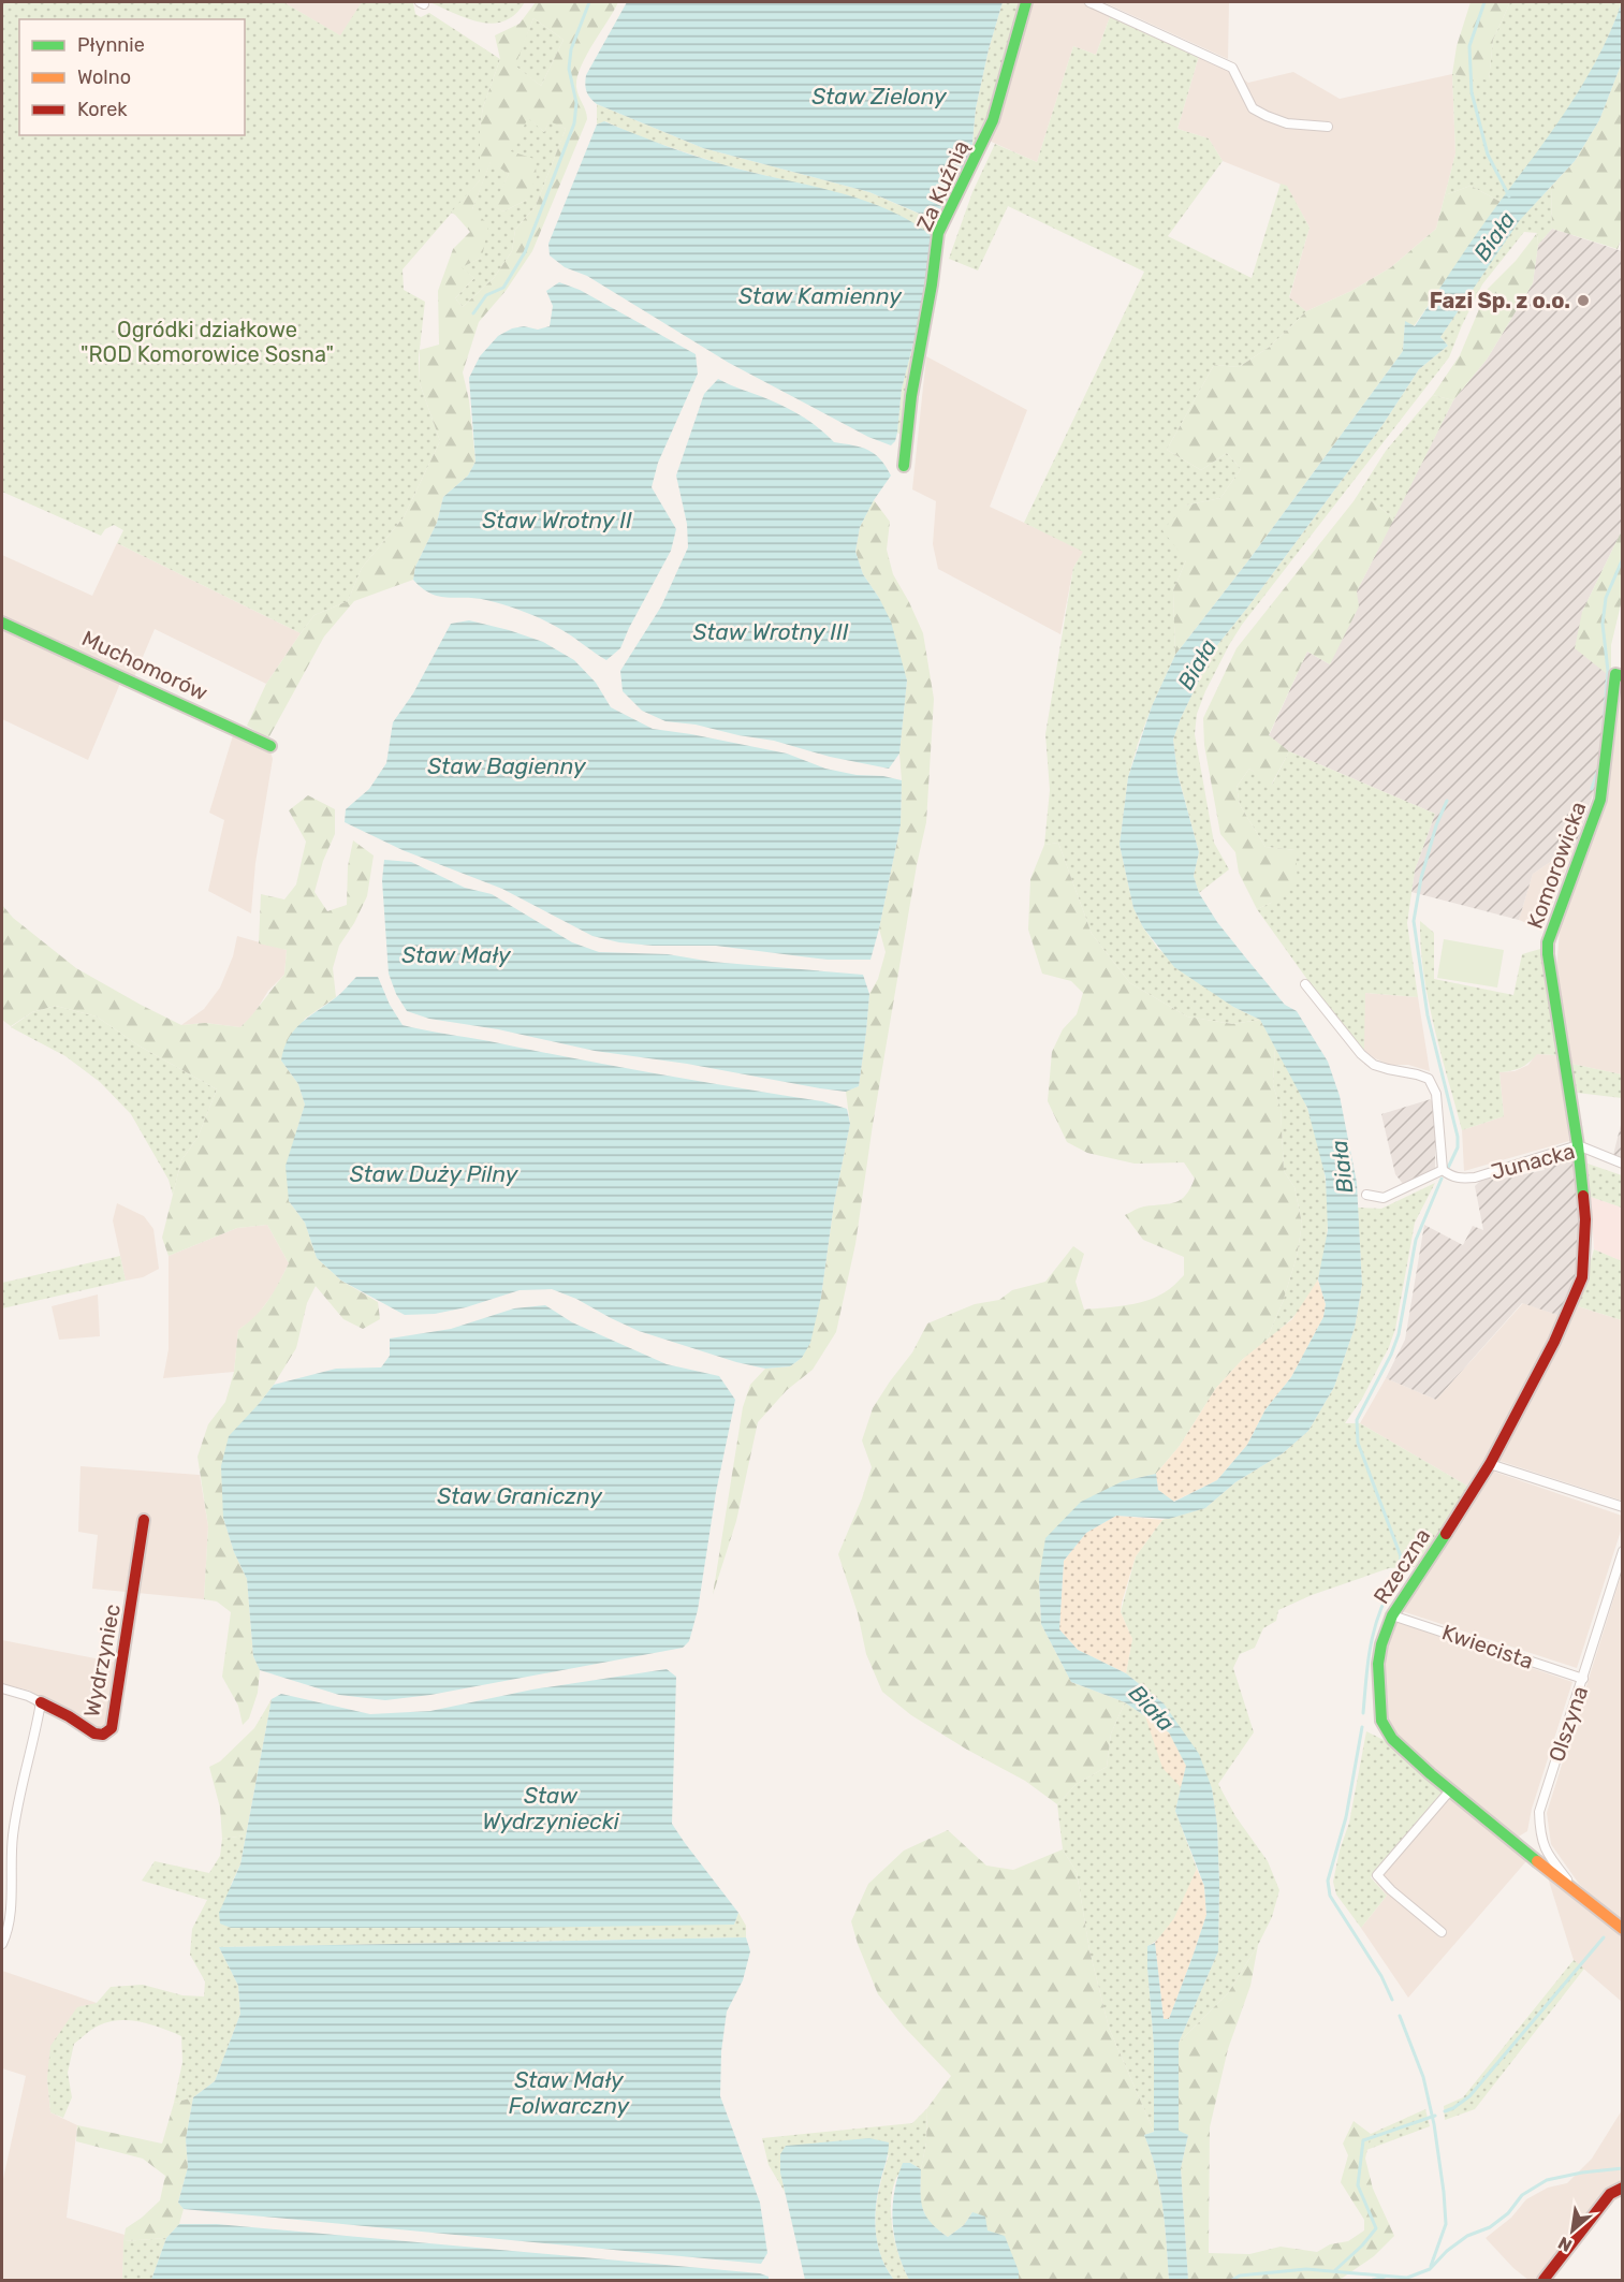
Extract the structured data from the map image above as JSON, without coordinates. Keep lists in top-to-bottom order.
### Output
{
  "streets": {
    "street": [
      "Za Kuźnią",
      "Muchomorów",
      "Komorowicka",
      "Junacka",
      "Rzeczna",
      "Kwiecista",
      "Wydrzyniec",
      "Olszyna"
    ]
  },
  "crossings": [
    ["Komorowicka", "Junacka"],
    ["Komorowicka", "Rzeczna"],
    ["Junacka", "Rzeczna"],
    ["Rzeczna", "Kwiecista"],
    ["Rzeczna", "Olszyna"],
    ["Kwiecista", "Olszyna"]
  ],
  "water": [
    "Staw Zielony",
    "Biała",
    "Staw Kamienny",
    "Staw Wrotny II",
    "Staw Wrotny III",
    "Staw Bagienny",
    "Staw Mały",
    "Staw Duży Pilny",
    "Staw Graniczny",
    "Staw Wydrzyniecki",
    "Staw Mały Folwarczny"
  ],
  "parks": ["Ogródki działkowe \"ROD Komorowice Sosna\""],
  "places": ["Fazi Sp. z o.o."],
  "legend": ["Płynnie", "Wolno", "Korek"],
  "north": "bottom left"
}
